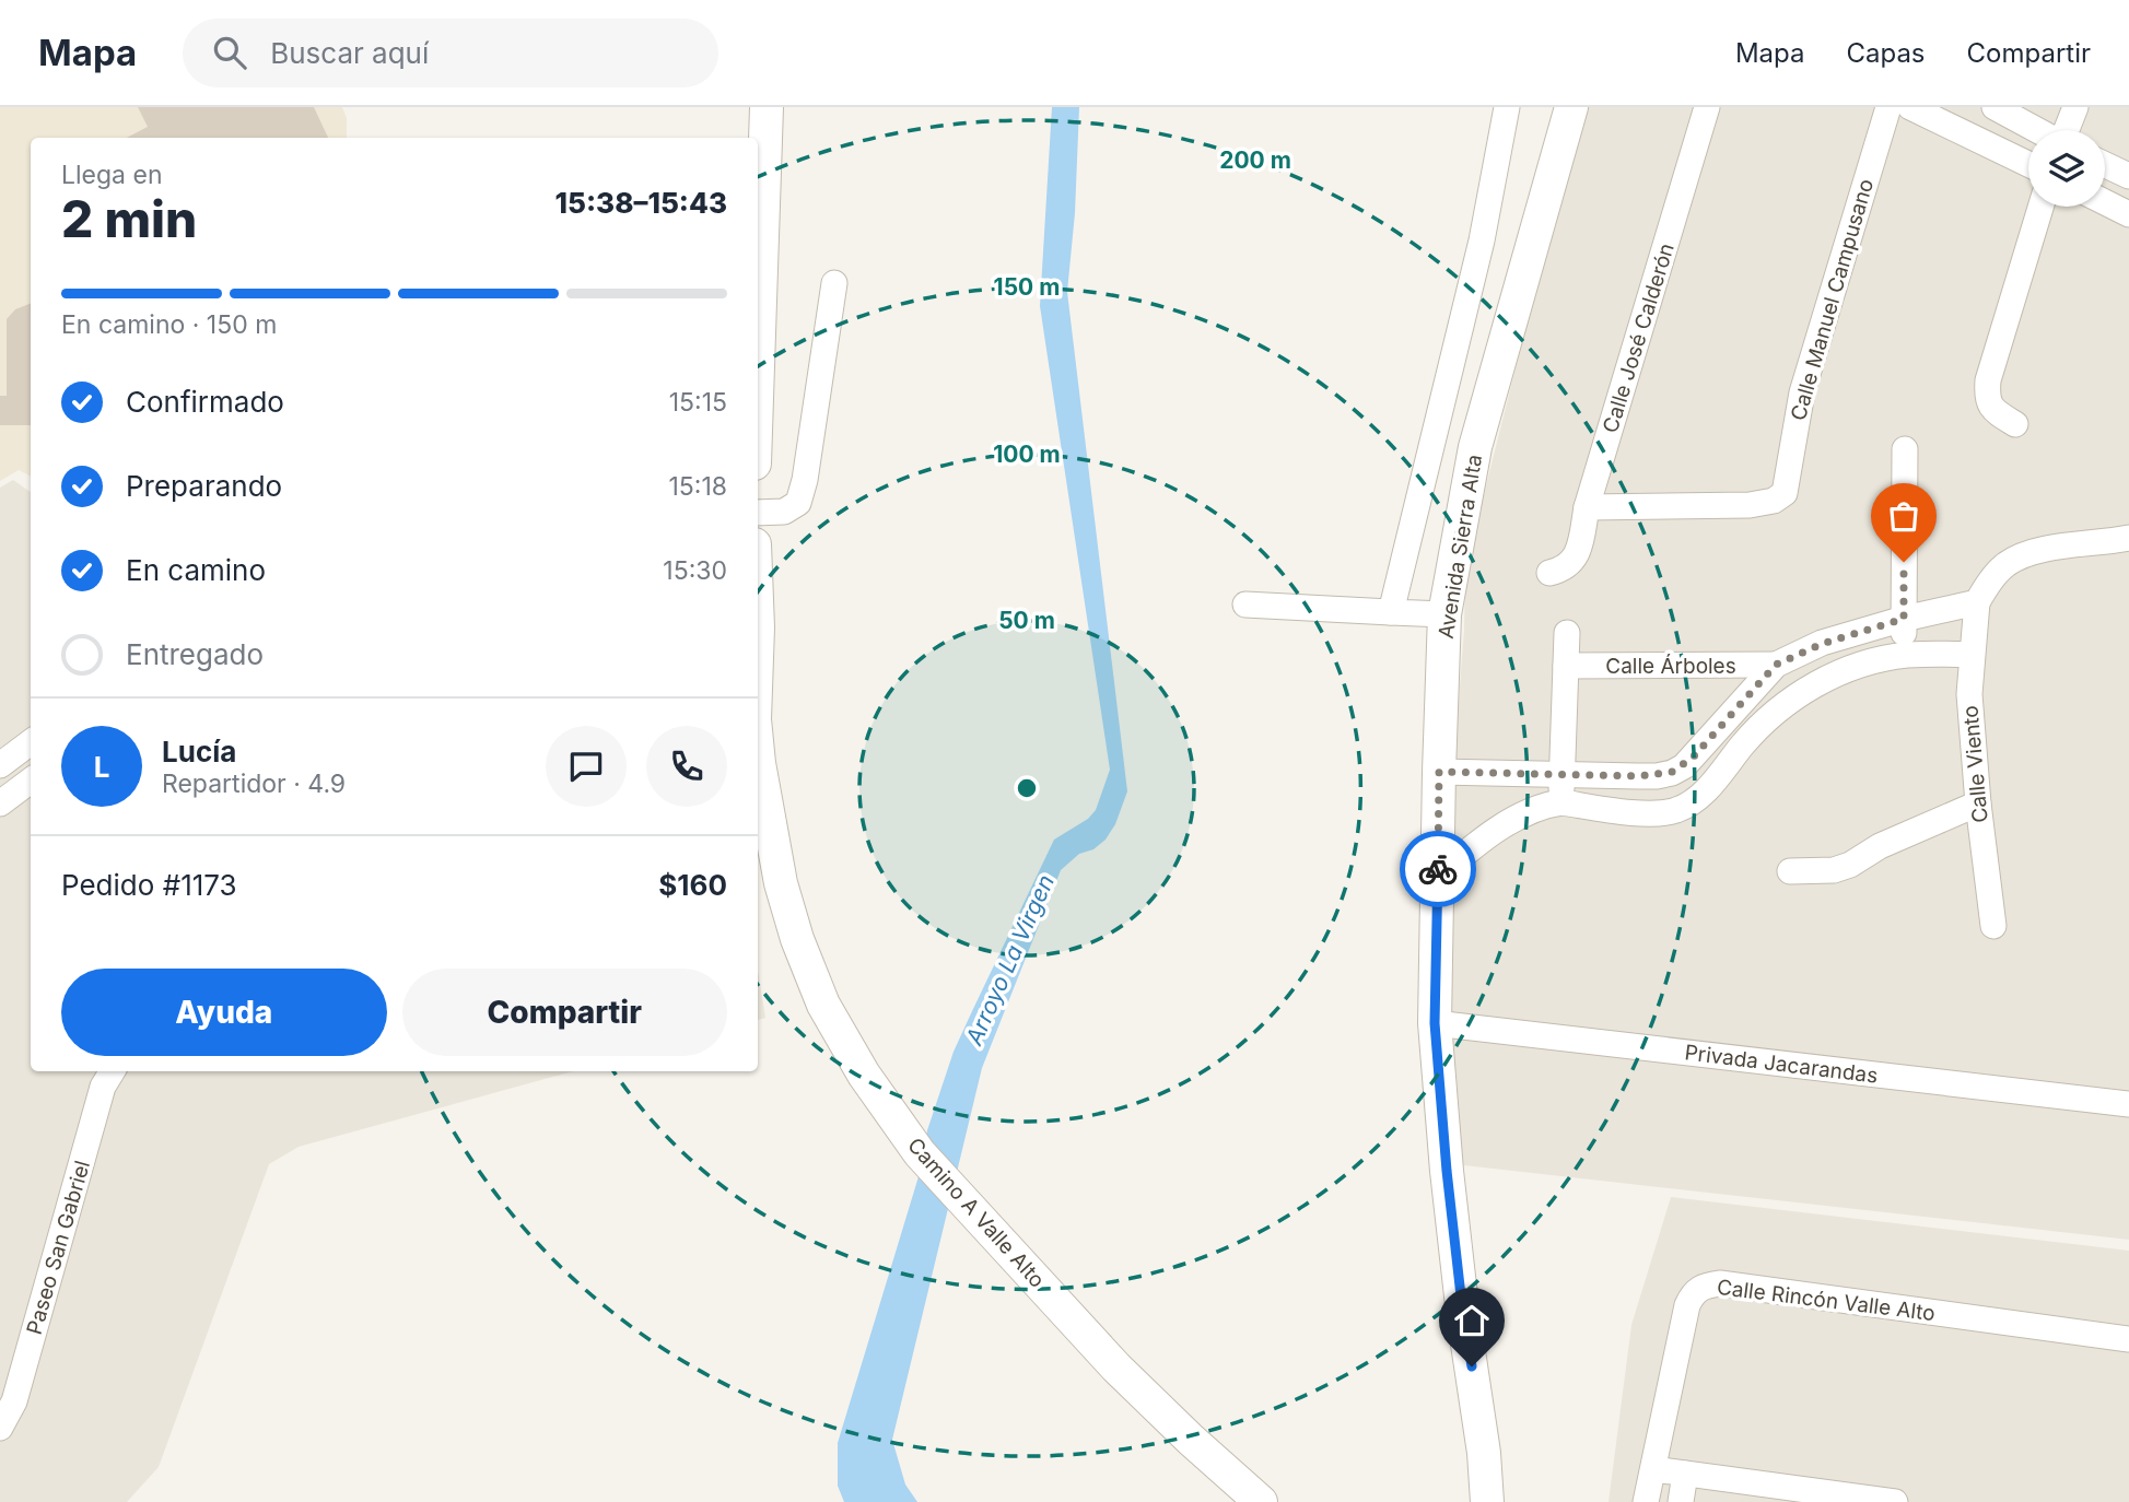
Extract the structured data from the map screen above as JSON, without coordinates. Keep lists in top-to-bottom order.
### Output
{
  "streets": {
    "street": [
      "Calle Manuel Campusano",
      "Calle José Calderón",
      "Avenida Sierra Alta",
      "Calle Árboles",
      "Calle Viento",
      "Privada Jacarandas",
      "Camino A Valle Alto",
      "Paseo San Gabriel",
      "Calle Rincón Valle Alto"
    ]
  },
  "crossings": [
    ["Calle Manuel Campusano", "Calle José Calderón"],
    ["Avenida Sierra Alta", "Privada Jacarandas"]
  ],
  "water": ["Arroyo La Virgen"],
  "page": {
    "header": "Mapa",
    "search": "Buscar aquí",
    "nav": ["Mapa", "Capas", "Compartir"],
    "heading": ["2 min", "Llega en", "15:38–15:43"],
    "panel": [
      "Lucía",
      "Repartidor · 4.9",
      "Pedido #1173",
      "$160"
    ],
    "bar": "En camino · 150 m",
    "list": [
      ["Confirmado", "15:15"],
      ["Preparando", "15:18"],
      ["En camino", "15:30"],
      "Entregado"
    ],
    "round": "L",
    "buttons": ["Ayuda", "Compartir"]
  },
  "rings": [
    "200 m",
    "150 m",
    "100 m",
    "50 m"
  ]
}
